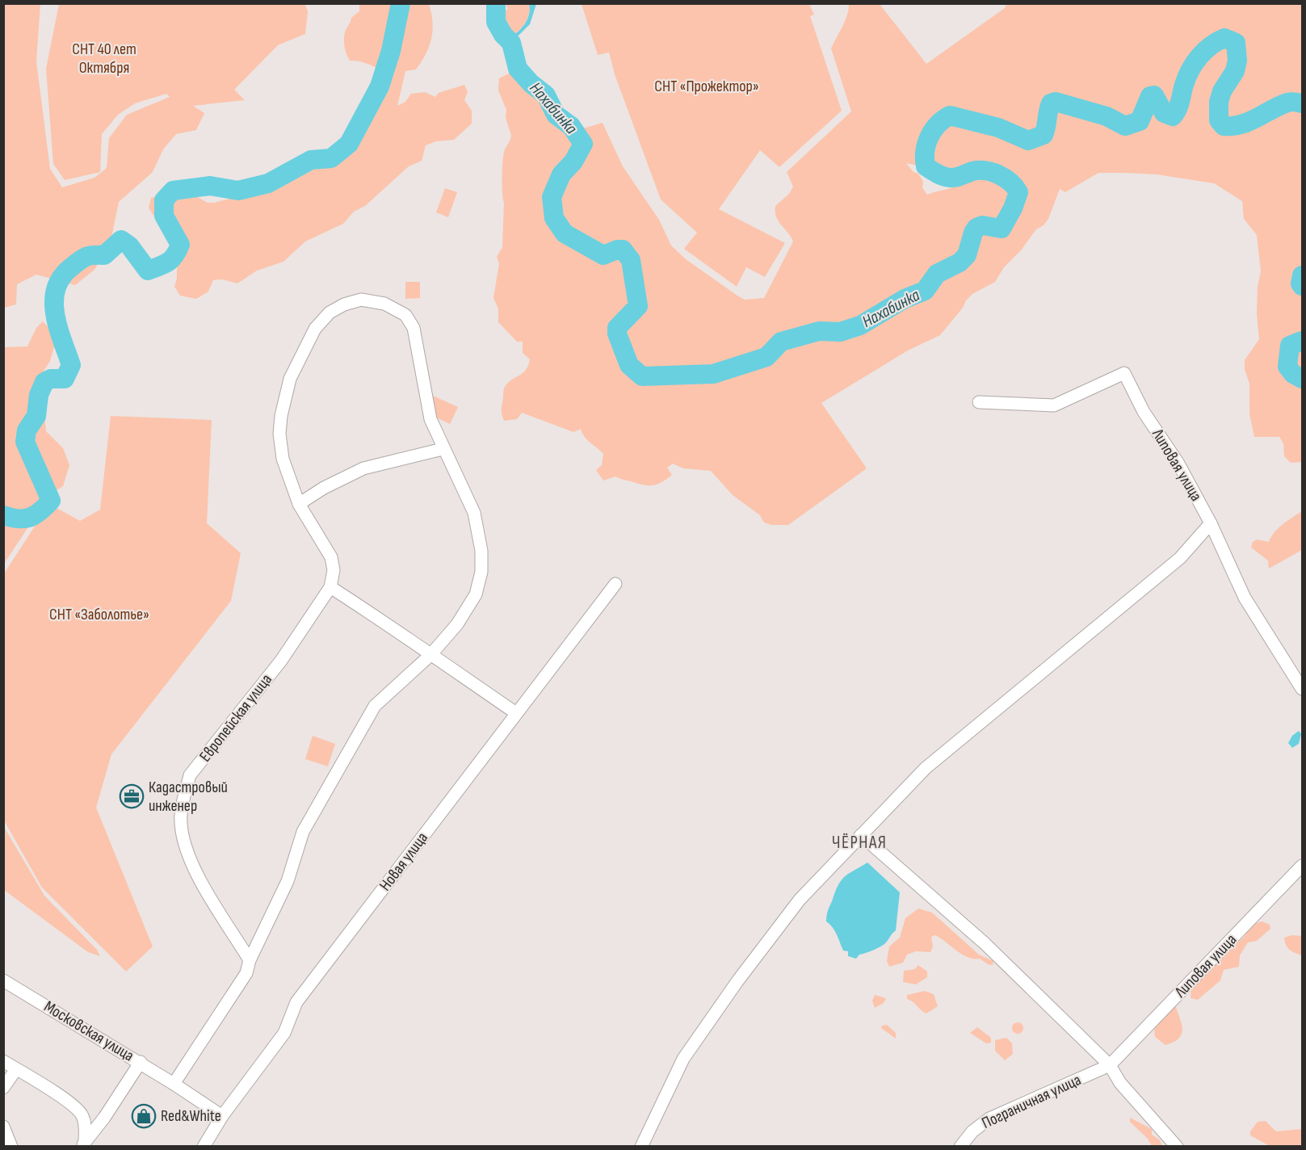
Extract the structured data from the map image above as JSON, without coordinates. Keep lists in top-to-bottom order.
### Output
{
  "streets": {
    "street": [
      "Липовая улица",
      "Европейская улица",
      "Новая улица",
      "Московская улица",
      "Пограничная улица"
    ]
  },
  "crossings": [
    ["Липовая улица", "Пограничная улица"],
    ["Европейская улица", "Московская улица"]
  ],
  "districts": ["ЧЁРНАЯ"],
  "water": ["Нахабинка"],
  "parks": ["СНТ 40 лет Октября", "СНТ «Прожектор»", "СНТ «Заболотье»"],
  "places": {
    "office": ["Кадастровый инженер"],
    "shop": ["Red&White"]
  }
}
